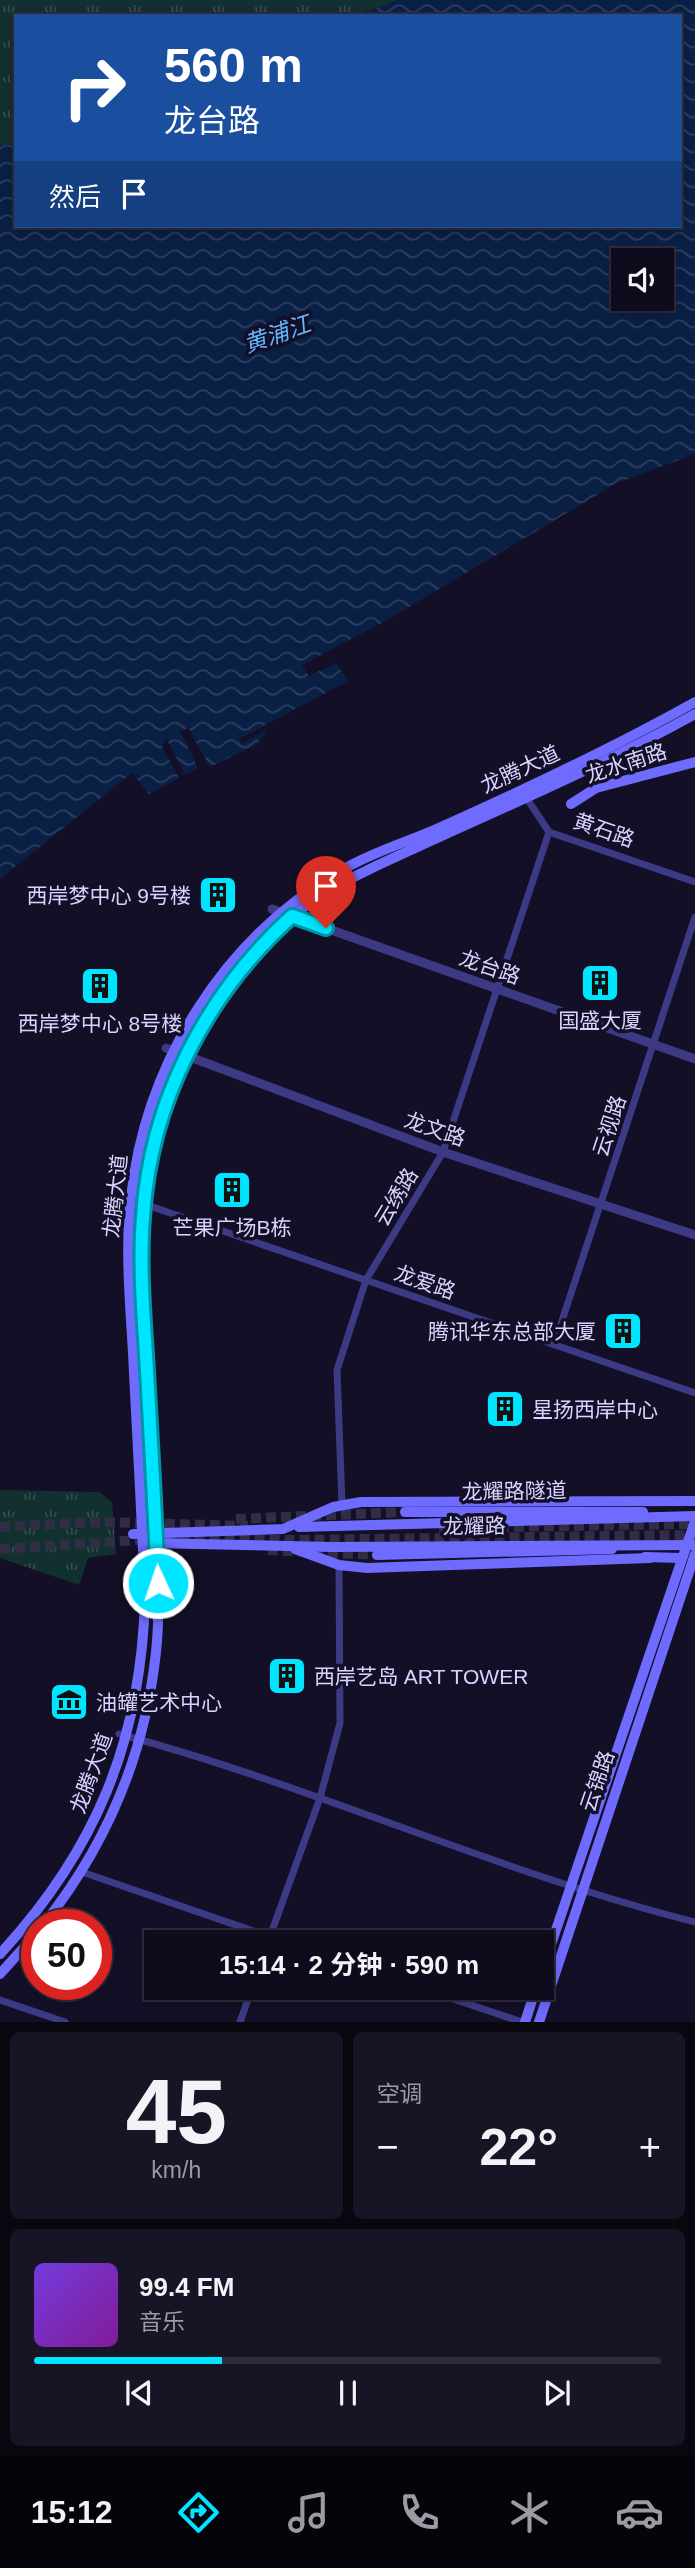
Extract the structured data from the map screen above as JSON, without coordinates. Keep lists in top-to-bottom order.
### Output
{
  "streets": {
    "main road": [
      "龙水南路",
      "龙腾大道",
      "龙耀路隧道",
      "龙耀路",
      "云锦路"
    ],
    "street": [
      "黄石路",
      "龙台路",
      "云视路",
      "龙文路",
      "云绣路",
      "龙爱路"
    ]
  },
  "crossings": [
    ["龙腾大道", "黄石路"],
    ["龙腾大道", "龙台路"],
    ["龙腾大道", "龙文路"],
    ["龙腾大道", "龙爱路"],
    ["龙腾大道", "龙耀路"],
    ["黄石路", "云绣路"],
    ["龙台路", "云视路"],
    ["龙台路", "云绣路"],
    ["云视路", "龙文路"],
    ["云视路", "龙爱路"],
    ["龙文路", "云绣路"],
    ["云绣路", "龙爱路"],
    ["云绣路", "龙耀路"],
    ["龙耀路隧道", "龙耀路"],
    ["龙耀路", "云锦路"]
  ],
  "water": ["黄浦江"],
  "places": {
    "building": [
      "西岸梦中心 9号楼",
      "国盛大厦",
      "西岸梦中心 8号楼",
      "芒果广场B栋",
      "腾讯华东总部大厦",
      "星扬西岸中心",
      "西岸艺岛 ART TOWER"
    ],
    "museum": ["油罐艺术中心"]
  },
  "page": {
    "turn": ["560 m", "龙台路"],
    "then": "然后",
    "limit": "50",
    "trip": "15:14 · 2 分钟 · 590 m",
    "tile": [
      ["45", "km/h"],
      "空调"
    ],
    "heat": ["−", "22°", "+"],
    "song": ["99.4 FM", "音乐"],
    "tabs": "15:12"
  }
}
